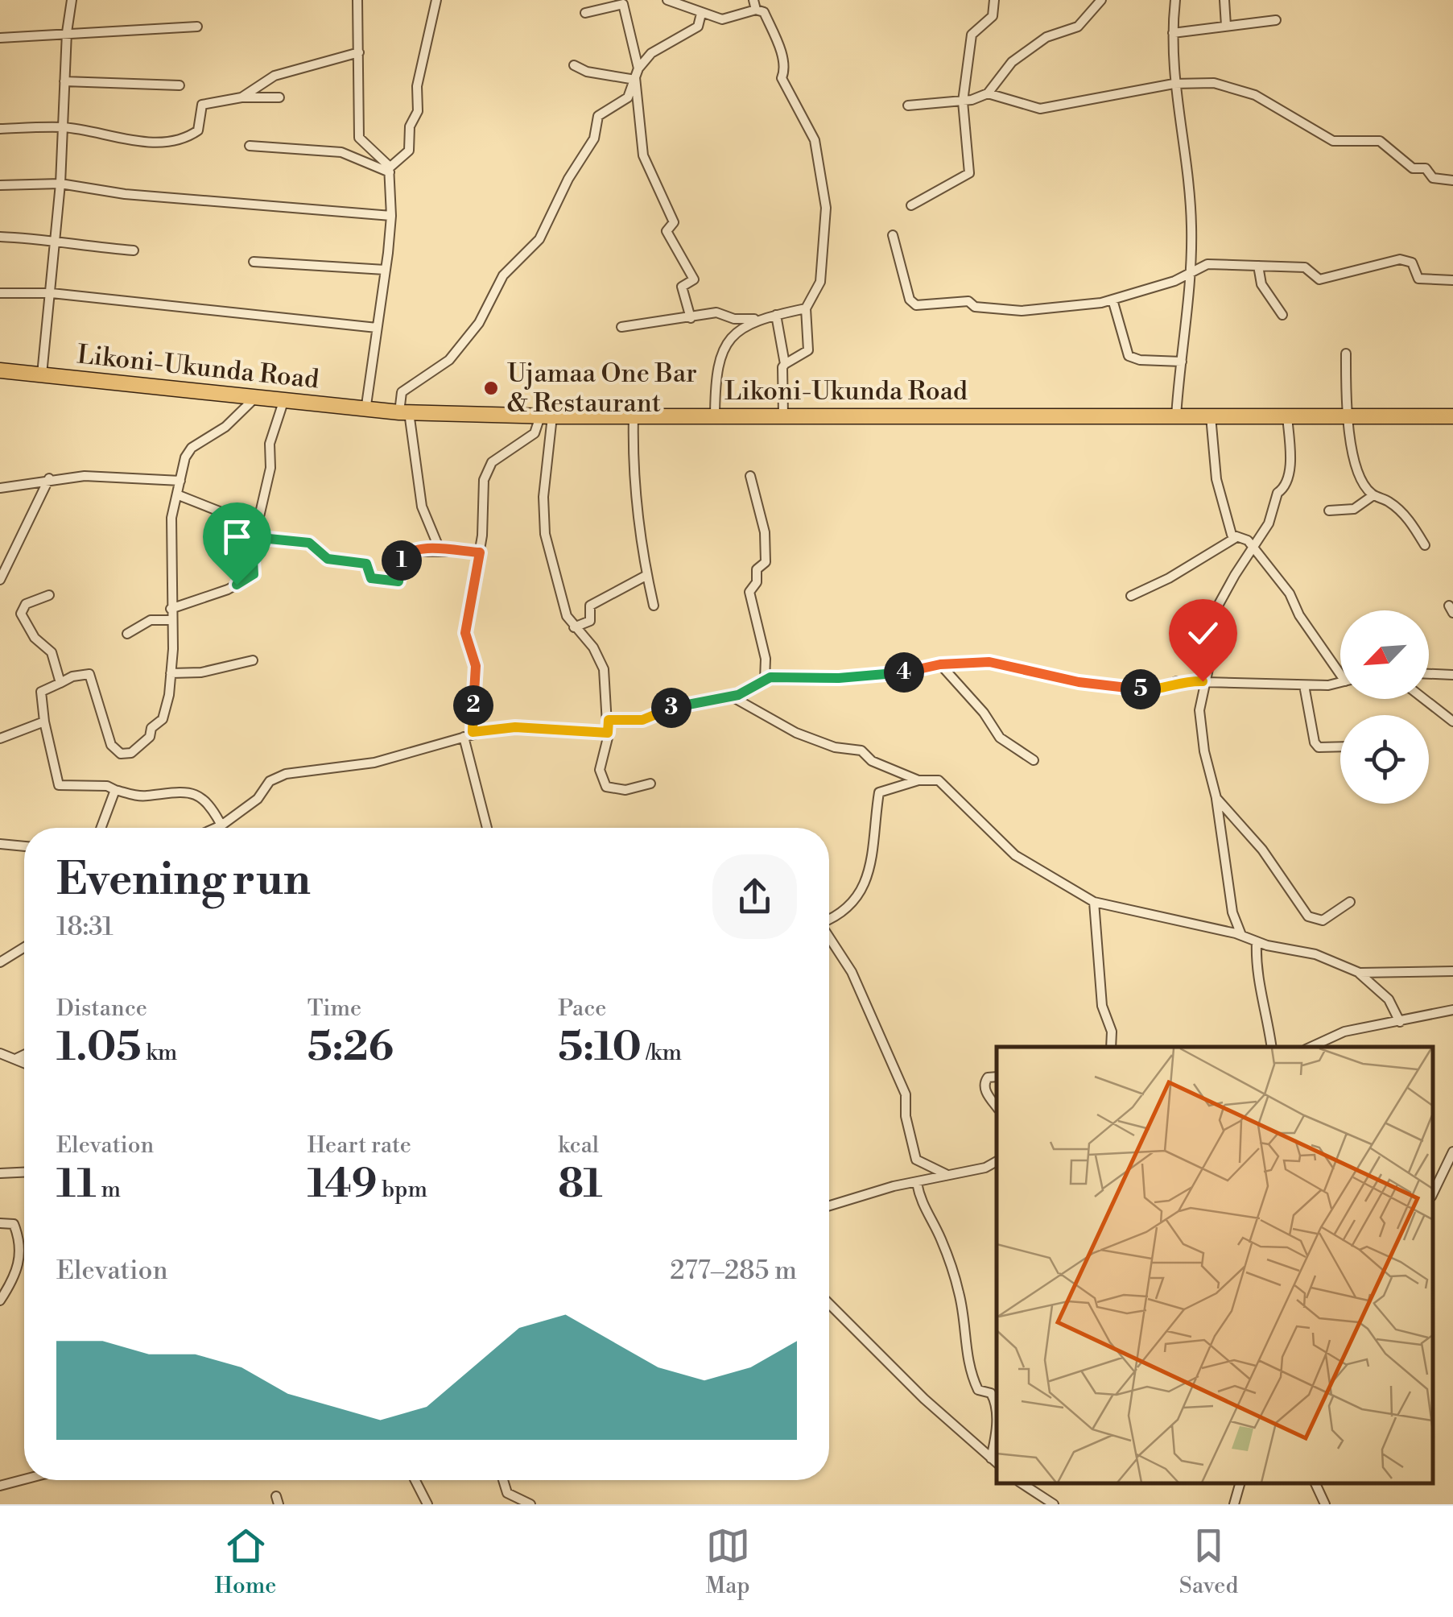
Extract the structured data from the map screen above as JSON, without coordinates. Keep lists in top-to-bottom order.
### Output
{
  "streets": {
    "highway": ["Likoni-Ukunda Road"]
  },
  "places": ["Ujamaa One Bar & Restaurant"],
  "north": "bottom left",
  "page": {
    "pins": [
      "1",
      "4",
      "5",
      "2",
      "3"
    ],
    "heading": ["Evening run", "18:31"],
    "stats": [
      ["Distance", "1.05 km"],
      ["Time", "5:26"],
      ["Pace", "5:10 /km"],
      ["Elevation", "11 m"],
      ["Heart rate", "149 bpm"],
      ["kcal", "81"]
    ],
    "chart": ["Elevation", "277–285 m"],
    "tabs": ["Home", "Map", "Saved"]
  }
}
